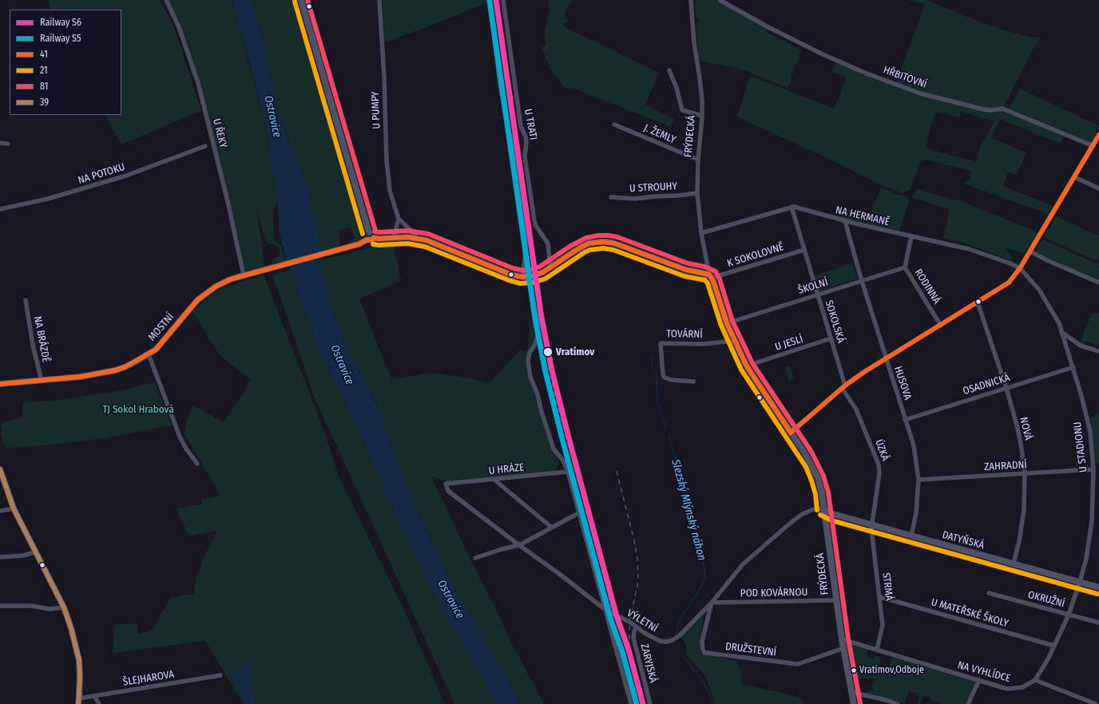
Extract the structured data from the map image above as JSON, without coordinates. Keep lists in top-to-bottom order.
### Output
{
  "streets": {
    "main road": ["FRÝDECKÁ", "MOSTNÍ", "DATYŇSKÁ"],
    "street": [
      "HŘBITOVNÍ",
      "U PUMPY",
      "U TRATI",
      "U ŘEKY",
      "J. ŽEMLY",
      "NA POTOKU",
      "U STROUHY",
      "NA HERMANĚ",
      "K SOKOLOVNĚ",
      "ŠKOLNÍ",
      "RODINNÁ",
      "SOKOLSKÁ",
      "TOVÁRNÍ",
      "NA BRÁZDĚ",
      "U JESLÍ",
      "HUSOVA",
      "OSADNICKÁ",
      "NOVÁ",
      "U STADIONU",
      "ÚZKÁ",
      "ZAHRADNÍ",
      "U HRÁZE",
      "STRMÁ",
      "POD KOVÁRNOU",
      "OKRUŽNÍ",
      "U MATEŘSKÉ ŠKOLY",
      "VÝLETNÍ",
      "DRUŽSTEVNÍ",
      "ZARYJSKÁ",
      "NA VYHLÍDCE",
      "ŠLEJHAROVA"
    ]
  },
  "crossings": [
    ["U ŘEKY", "MOSTNÍ"],
    ["J. ŽEMLY", "FRÝDECKÁ"],
    ["FRÝDECKÁ", "U STROUHY"],
    ["FRÝDECKÁ", "NA HERMANĚ"],
    ["FRÝDECKÁ", "K SOKOLOVNĚ"],
    ["FRÝDECKÁ", "ŠKOLNÍ"],
    ["FRÝDECKÁ", "TOVÁRNÍ"],
    ["FRÝDECKÁ", "DATYŇSKÁ"],
    ["FRÝDECKÁ", "POD KOVÁRNOU"],
    ["FRÝDECKÁ", "VÝLETNÍ"],
    ["FRÝDECKÁ", "DRUŽSTEVNÍ"],
    ["FRÝDECKÁ", "NA VYHLÍDCE"],
    ["NA HERMANĚ", "RODINNÁ"],
    ["NA HERMANĚ", "SOKOLSKÁ"],
    ["NA HERMANĚ", "HUSOVA"],
    ["NA HERMANĚ", "U STADIONU"],
    ["K SOKOLOVNĚ", "SOKOLSKÁ"],
    ["ŠKOLNÍ", "RODINNÁ"],
    ["ŠKOLNÍ", "SOKOLSKÁ"],
    ["ŠKOLNÍ", "HUSOVA"],
    ["SOKOLSKÁ", "U JESLÍ"],
    ["SOKOLSKÁ", "ÚZKÁ"],
    ["MOSTNÍ", "NA BRÁZDĚ"],
    ["HUSOVA", "OSADNICKÁ"],
    ["HUSOVA", "ZAHRADNÍ"],
    ["HUSOVA", "DATYŇSKÁ"],
    ["OSADNICKÁ", "NOVÁ"],
    ["OSADNICKÁ", "U STADIONU"],
    ["NOVÁ", "ZAHRADNÍ"],
    ["NOVÁ", "DATYŇSKÁ"],
    ["U STADIONU", "ZAHRADNÍ"],
    ["U STADIONU", "DATYŇSKÁ"],
    ["ÚZKÁ", "DATYŇSKÁ"],
    ["ÚZKÁ", "STRMÁ"],
    ["U HRÁZE", "VÝLETNÍ"],
    ["DATYŇSKÁ", "STRMÁ"],
    ["DATYŇSKÁ", "VÝLETNÍ"],
    ["STRMÁ", "U MATEŘSKÉ ŠKOLY"],
    ["STRMÁ", "NA VYHLÍDCE"],
    ["POD KOVÁRNOU", "VÝLETNÍ"],
    ["POD KOVÁRNOU", "DRUŽSTEVNÍ"],
    ["VÝLETNÍ", "DRUŽSTEVNÍ"],
    ["VÝLETNÍ", "ZARYJSKÁ"]
  ],
  "water": ["Ostravice", "Slezský Mlýnský náhon"],
  "parks": ["TJ Sokol Hrabová"],
  "places": ["Vratimov", "Vratimov,Odboje"],
  "lines": [
    "rail line S6",
    "transit line 81",
    "rail line S5",
    "transit line 21",
    "transit line 41",
    "transit line 39"
  ],
  "legend": [
    "Railway S6",
    "Railway S5",
    "41",
    "21",
    "81",
    "39"
  ]
}
